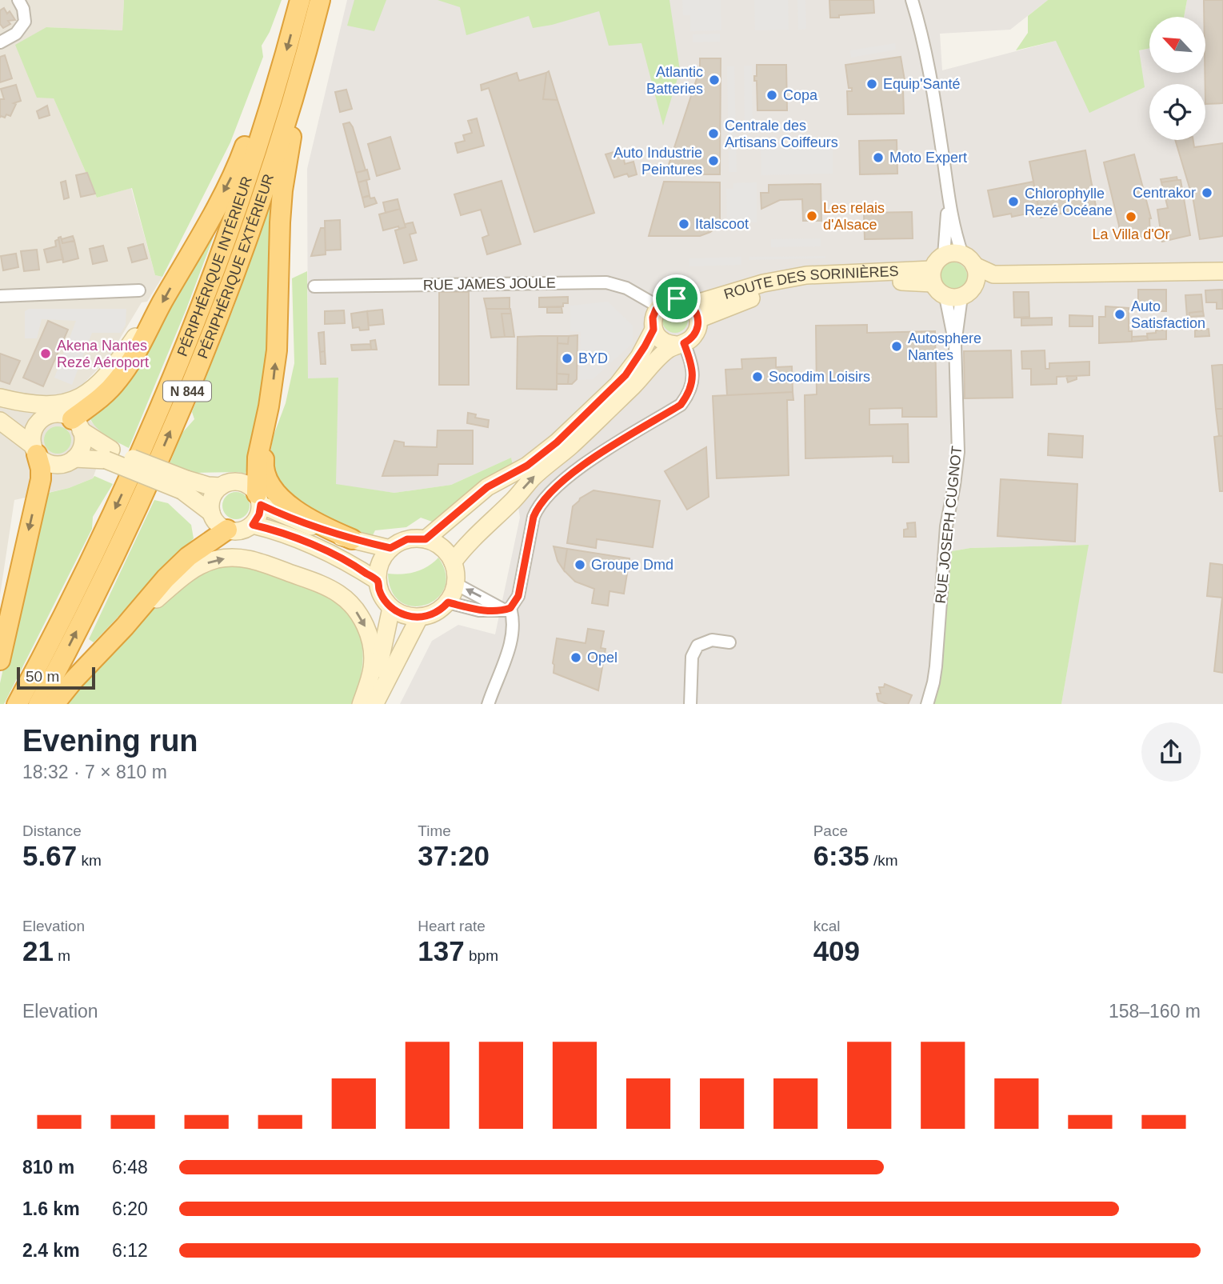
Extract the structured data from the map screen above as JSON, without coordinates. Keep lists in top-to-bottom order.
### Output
{
  "streets": {
    "highway": ["PÉRIPHÉRIQUE INTÉRIEUR", "PÉRIPHÉRIQUE EXTÉRIEUR", "N 844"],
    "main road": ["ROUTE DES SORINIÈRES"],
    "street": ["RUE JAMES JOULE", "RUE JOSEPH CUGNOT"]
  },
  "crossings": [
    ["RUE JAMES JOULE", "ROUTE DES SORINIÈRES"],
    ["ROUTE DES SORINIÈRES", "RUE JOSEPH CUGNOT"]
  ],
  "places": [
    "Atlantic Batteries",
    "Equip'Santé",
    "Copa",
    "Centrale des Artisans Coiffeurs",
    "Moto Expert",
    "Auto Industrie Peintures",
    "Centrakor",
    "Chlorophylle Rezé Océane",
    "Les relais d'Alsace",
    "La Villa d'Or",
    "Italscoot",
    "Auto Satisfaction",
    "Autosphere Nantes",
    "Akena Nantes Rezé Aéroport",
    "BYD",
    "Socodim Loisirs",
    "Groupe Dmd",
    "Opel"
  ],
  "scale_bar": "50 m",
  "north": "top left",
  "page": {
    "scale": "50 m",
    "heading": ["Evening run", "18:32 · 7 × 810 m"],
    "stats": [
      ["Distance", "5.67 km"],
      ["Time", "37:20"],
      ["Pace", "6:35 /km"],
      ["Elevation", "21 m"],
      ["Heart rate", "137 bpm"],
      ["kcal", "409"]
    ],
    "chart": ["Elevation", "158–160 m"],
    "list": [
      {
        "name": "810 m",
        "note": "6:48"
      },
      {
        "name": "1.6 km",
        "note": "6:20"
      },
      {
        "name": "2.4 km",
        "note": "6:12"
      }
    ]
  }
}
